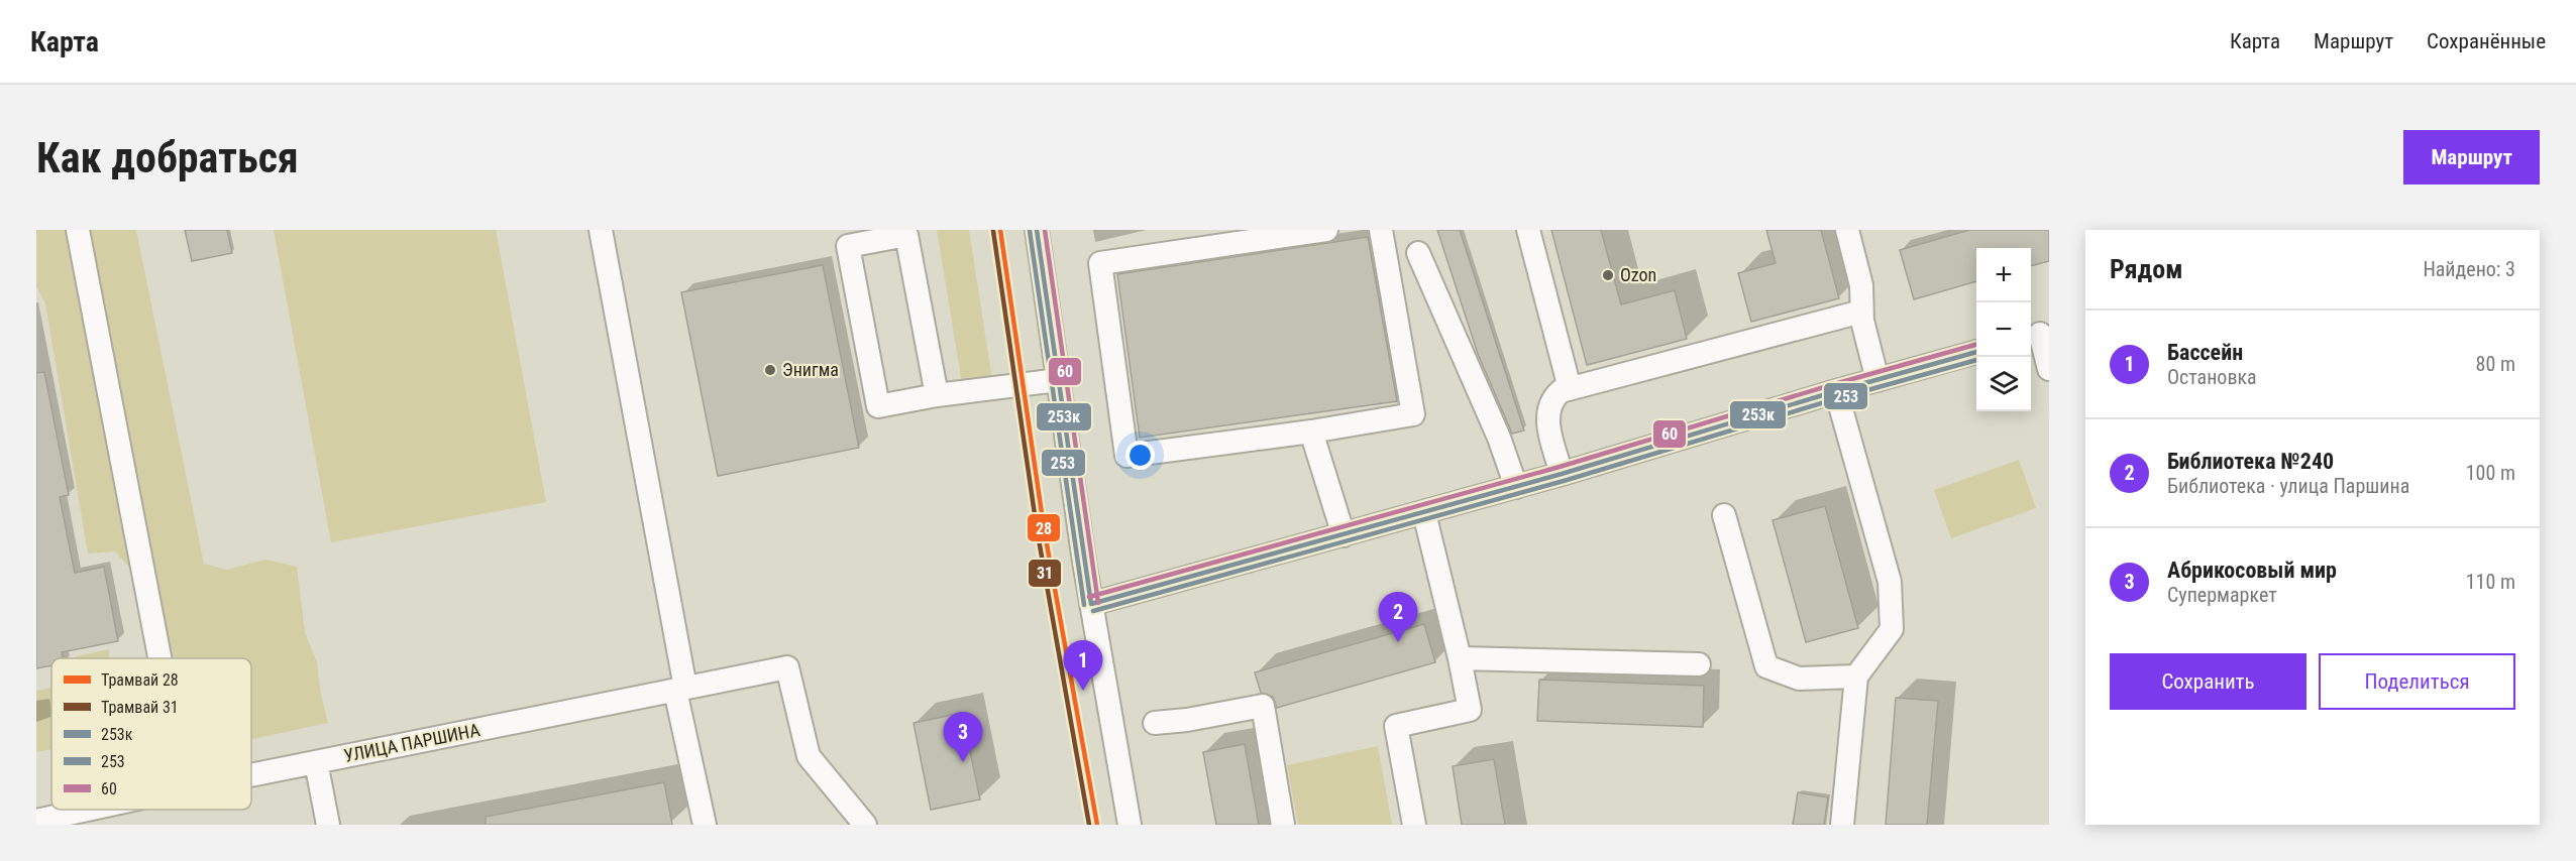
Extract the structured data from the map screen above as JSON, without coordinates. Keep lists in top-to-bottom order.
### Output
{
  "streets": {
    "street": ["УЛИЦА ПАРШИНА"]
  },
  "places": ["Ozon", "Энигма"],
  "lines": [
    "tram line 28",
    "transit line 253к",
    "transit line 60",
    "tram line 31",
    "transit line 253"
  ],
  "legend": [
    "Трамвай 28",
    "Трамвай 31",
    "253к",
    "253",
    "60"
  ],
  "page": {
    "header": "Карта",
    "nav": ["Карта", "Маршрут", "Сохранённые"],
    "buttons": [
      "Маршрут",
      ["Сохранить", "Поделиться"]
    ],
    "title": "Как добраться",
    "heading": ["Рядом", "Найдено: 3"],
    "map_buttons": ["+", "−"],
    "list": [
      {
        "mark": "1",
        "name": "Бассейн",
        "note": "Остановка",
        "value": "80 m"
      },
      {
        "mark": "2",
        "name": "Библиотека №240",
        "note": "Библиотека · улица Паршина",
        "value": "100 m"
      },
      {
        "mark": "3",
        "name": "Абрикосовый мир",
        "note": "Супермаркет",
        "value": "110 m"
      }
    ],
    "pins": ["2", "1", "3"]
  }
}
